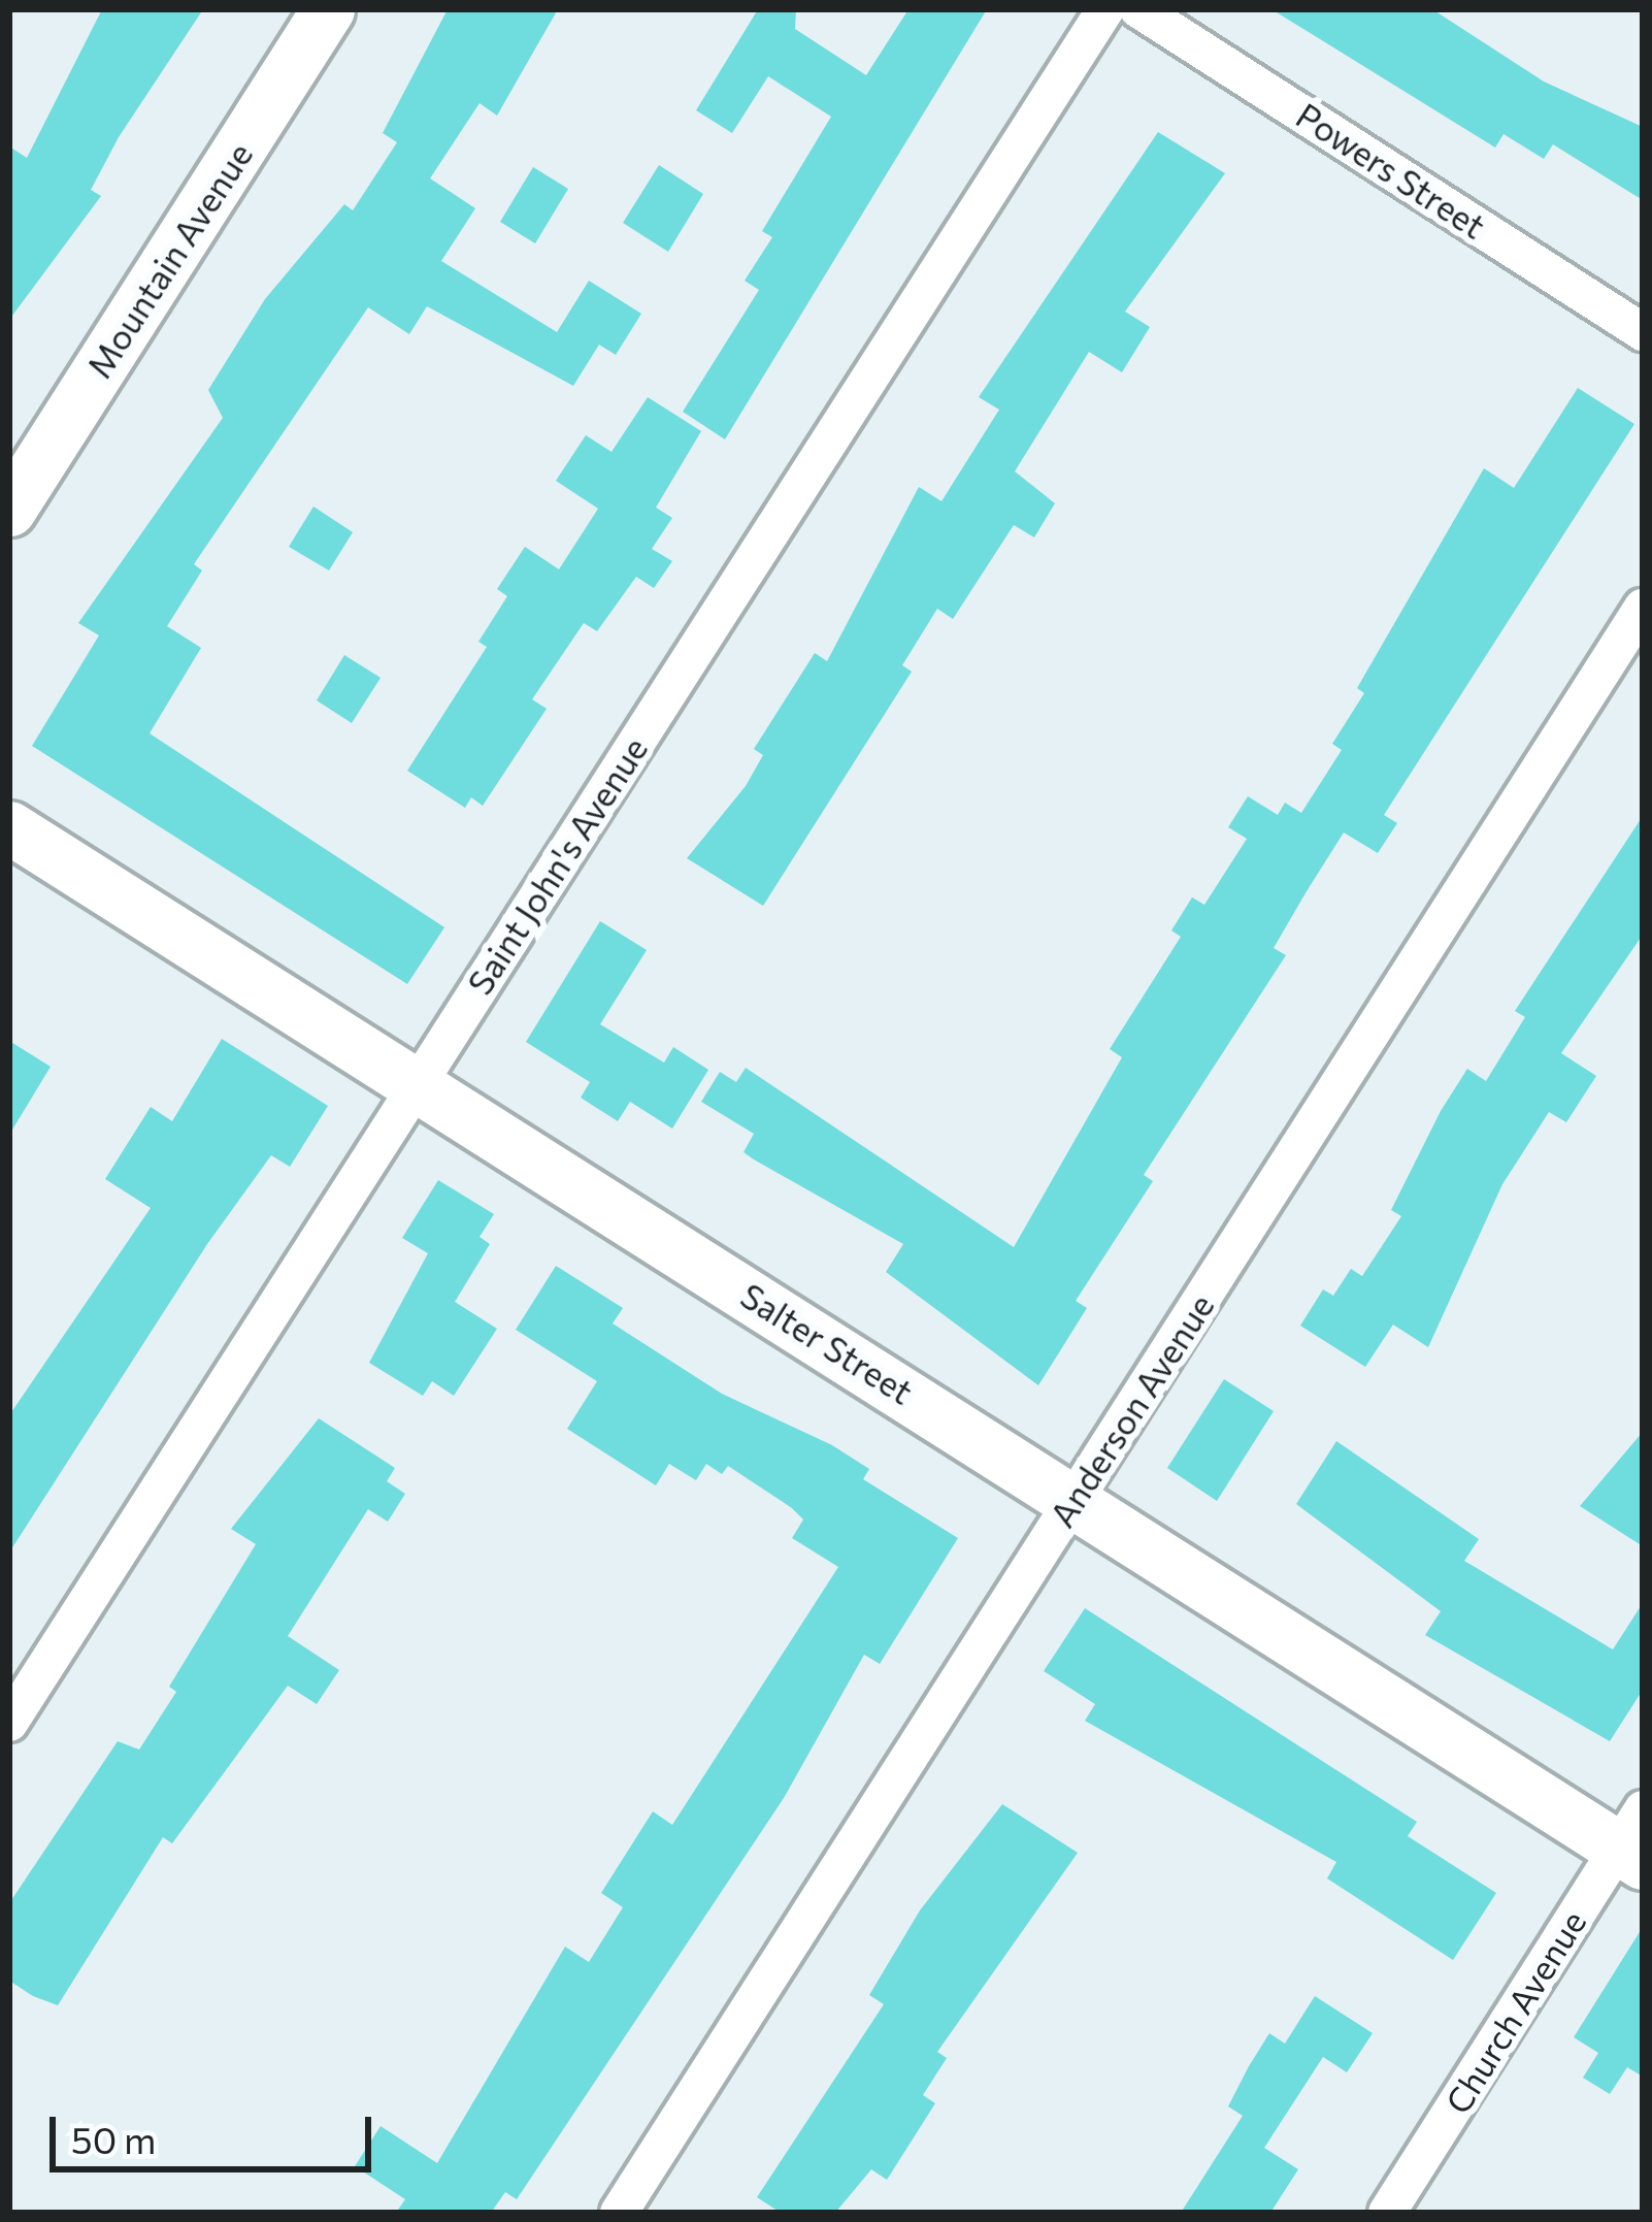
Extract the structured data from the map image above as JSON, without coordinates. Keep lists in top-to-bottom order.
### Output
{
  "streets": {
    "main road": ["Mountain Avenue", "Salter Street"],
    "street": [
      "Powers Street",
      "Saint John's Avenue",
      "Anderson Avenue",
      "Church Avenue"
    ]
  },
  "crossings": [
    ["Saint John's Avenue", "Salter Street"],
    ["Salter Street", "Anderson Avenue"],
    ["Salter Street", "Church Avenue"]
  ],
  "scale_bar": "50 m"
}
